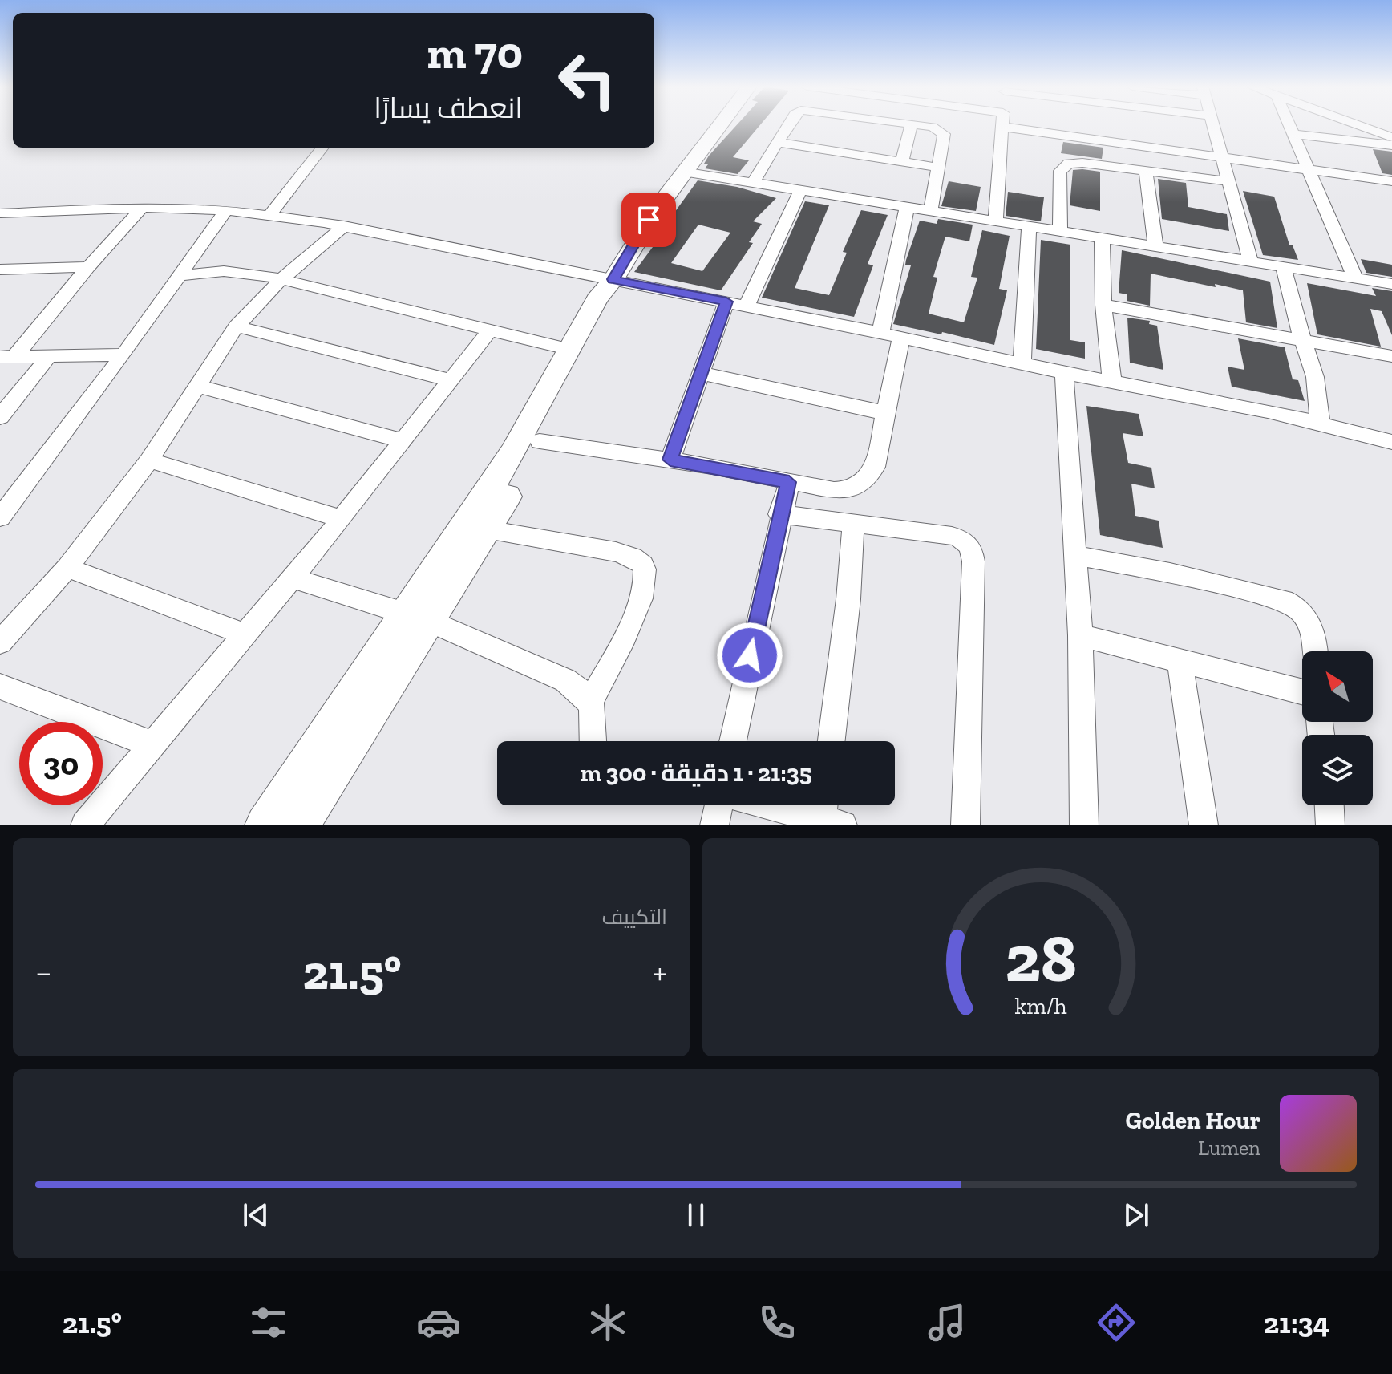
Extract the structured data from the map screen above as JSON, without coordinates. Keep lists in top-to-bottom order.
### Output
{
  "north": "top left",
  "page": {
    "turn": ["70 m", "انعطف يسارًا"],
    "limit": "30",
    "trip": "21:35 · 1 دقيقة · 300 m",
    "tile": "التكييف",
    "heat": ["−", "21.5°", "+"],
    "song": ["Golden Hour", "Lumen"],
    "tabs": ["21:34", "21.5°"],
    "gauge": ["28", "km/h"]
  }
}
